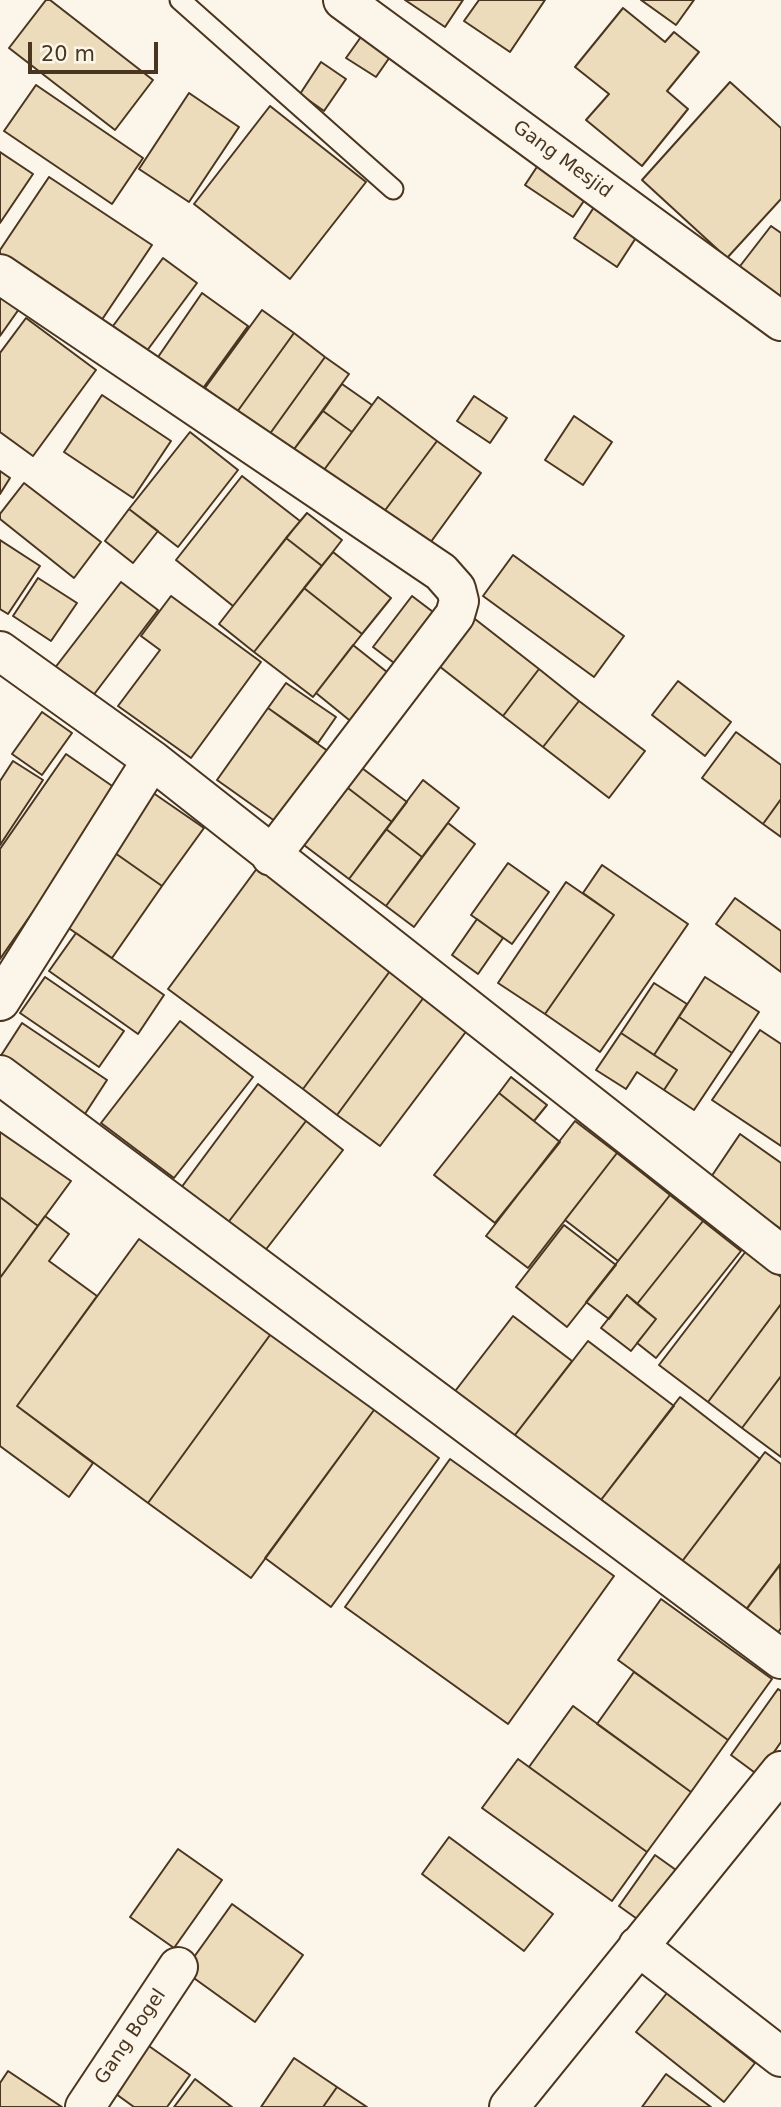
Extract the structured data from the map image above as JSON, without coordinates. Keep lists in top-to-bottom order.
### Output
{
  "streets": {
    "street": ["Gang Mesjid", "Gang Bogel"]
  },
  "scale_bar": "20 m"
}
